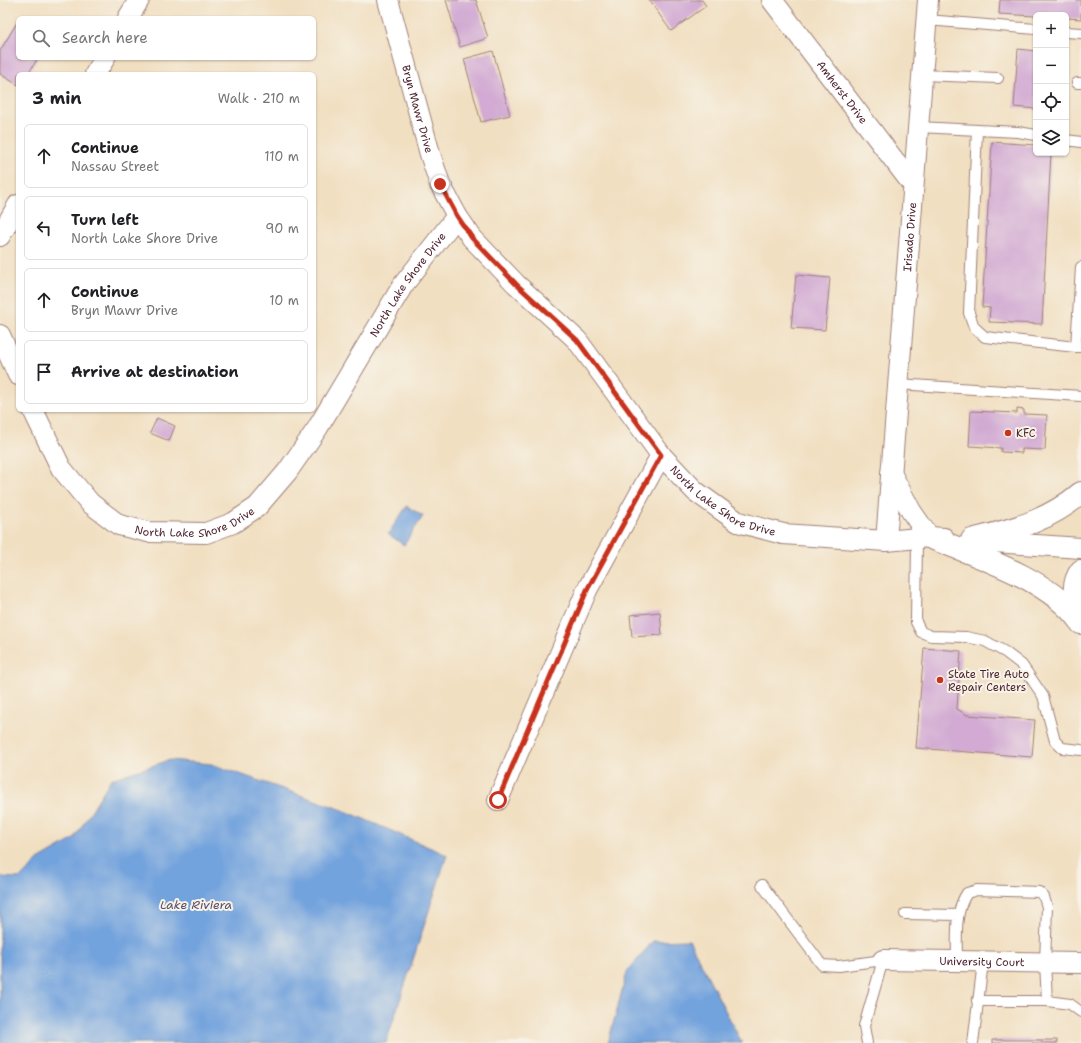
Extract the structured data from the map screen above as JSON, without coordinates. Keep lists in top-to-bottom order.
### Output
{
  "streets": {
    "street": [
      "Amherst Drive",
      "Bryn Mawr Drive",
      "Irisado Drive",
      "North Lake Shore Drive",
      "University Court"
    ]
  },
  "crossings": [
    ["Amherst Drive", "Irisado Drive"],
    ["Bryn Mawr Drive", "North Lake Shore Drive"],
    ["Irisado Drive", "North Lake Shore Drive"]
  ],
  "water": ["Lake Riviera"],
  "places": ["KFC", "State Tire Auto Repair Centers"],
  "page": {
    "map_buttons": ["+", "−"],
    "search": "Search here",
    "heading": ["3 min", "Walk · 210 m"],
    "list": [
      ["Continue", "Nassau Street", "110 m"],
      ["Turn left", "North Lake Shore Drive", "90 m"],
      ["Continue", "Bryn Mawr Drive", "10 m"],
      "Arrive at destination"
    ]
  }
}
